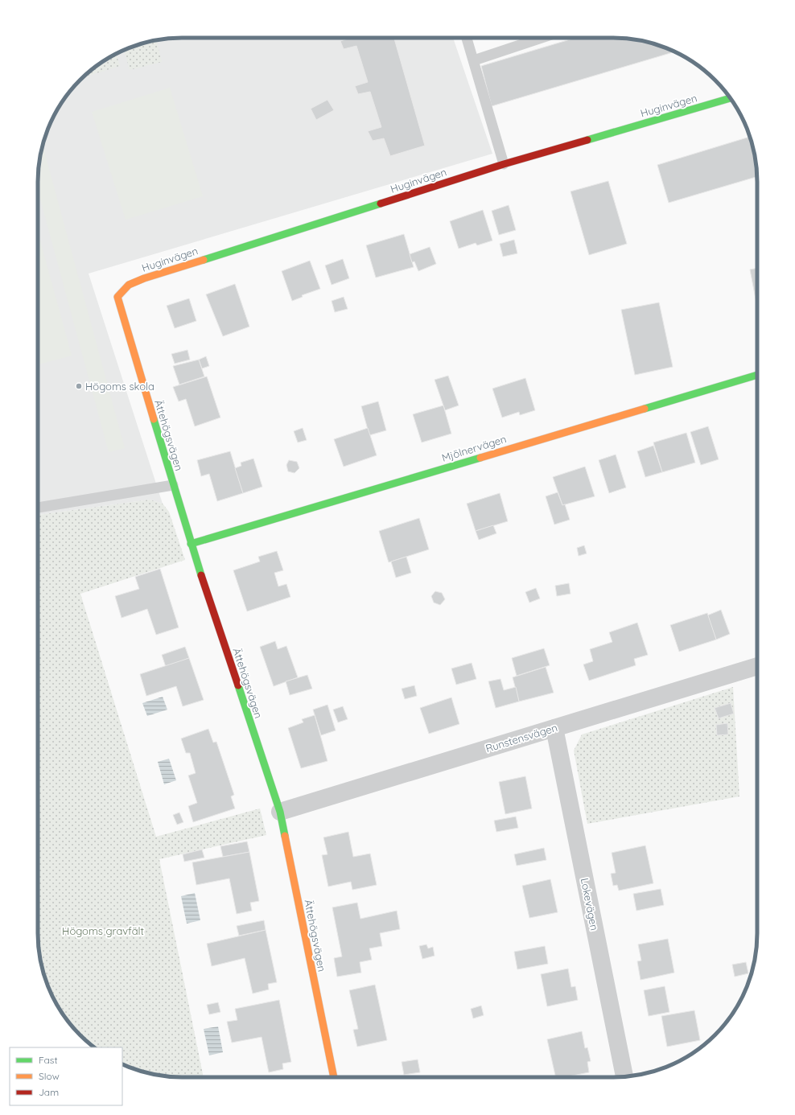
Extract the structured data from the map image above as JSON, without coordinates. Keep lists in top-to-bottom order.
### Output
{
  "streets": {
    "street": [
      "Huginvägen",
      "Ättehögsvägen",
      "Mjölnervägen",
      "Runstensvägen",
      "Lokevägen"
    ]
  },
  "crossings": [
    ["Huginvägen", "Ättehögsvägen"],
    ["Ättehögsvägen", "Mjölnervägen"],
    ["Ättehögsvägen", "Runstensvägen"],
    ["Runstensvägen", "Lokevägen"]
  ],
  "parks": ["Högoms gravfält"],
  "places": ["Högoms skola"],
  "legend": ["Fast", "Slow", "Jam"]
}
